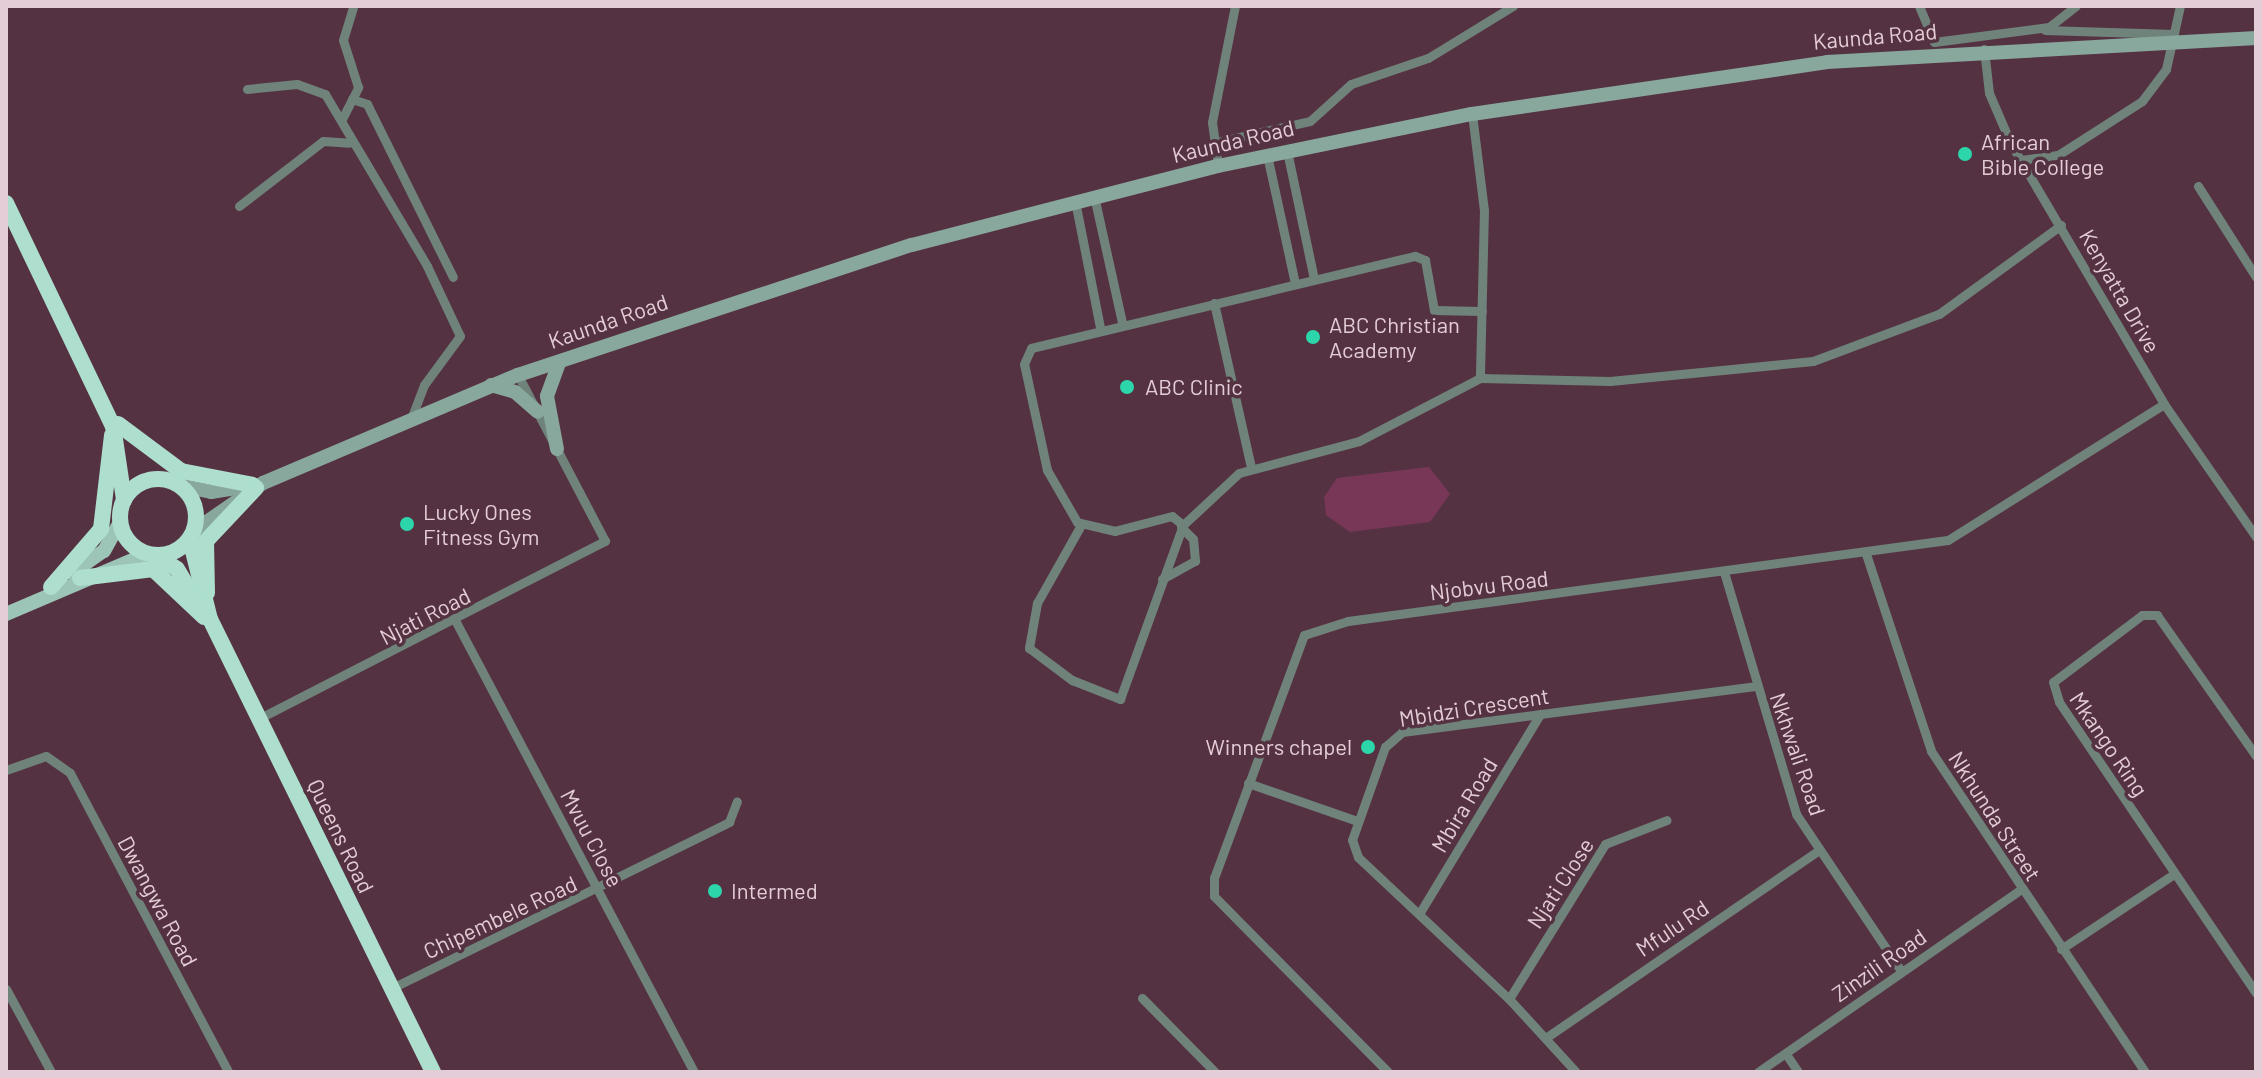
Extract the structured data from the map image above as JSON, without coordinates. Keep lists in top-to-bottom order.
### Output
{
  "streets": {
    "highway": ["Queens Road"],
    "main road": ["Kaunda Road"],
    "street": [
      "Kenyatta Drive",
      "Njobvu Road",
      "Njati Road",
      "Mbidzi Crescent",
      "Mkango Ring",
      "Nkhwali Road",
      "Mbira Road",
      "Nkhunda Street",
      "Mvuu Close",
      "Njati Close",
      "Dwangwa Road",
      "Chipembele Road",
      "Mfulu Rd",
      "Zinzili Road"
    ]
  },
  "crossings": [
    ["Kaunda Road", "Kenyatta Drive"],
    ["Kenyatta Drive", "Njobvu Road"],
    ["Njobvu Road", "Nkhwali Road"],
    ["Njobvu Road", "Nkhunda Street"],
    ["Njati Road", "Queens Road"],
    ["Njati Road", "Mvuu Close"],
    ["Mbidzi Crescent", "Nkhwali Road"],
    ["Mbidzi Crescent", "Mbira Road"],
    ["Mbidzi Crescent", "Njati Close"],
    ["Mbidzi Crescent", "Mfulu Rd"],
    ["Nkhwali Road", "Mfulu Rd"],
    ["Nkhwali Road", "Zinzili Road"],
    ["Nkhunda Street", "Zinzili Road"],
    ["Queens Road", "Chipembele Road"],
    ["Mvuu Close", "Chipembele Road"]
  ],
  "places": [
    "African Bible College",
    "ABC Christian Academy",
    "ABC Clinic",
    "Lucky Ones Fitness Gym",
    "Winners chapel",
    "Intermed"
  ]
}
